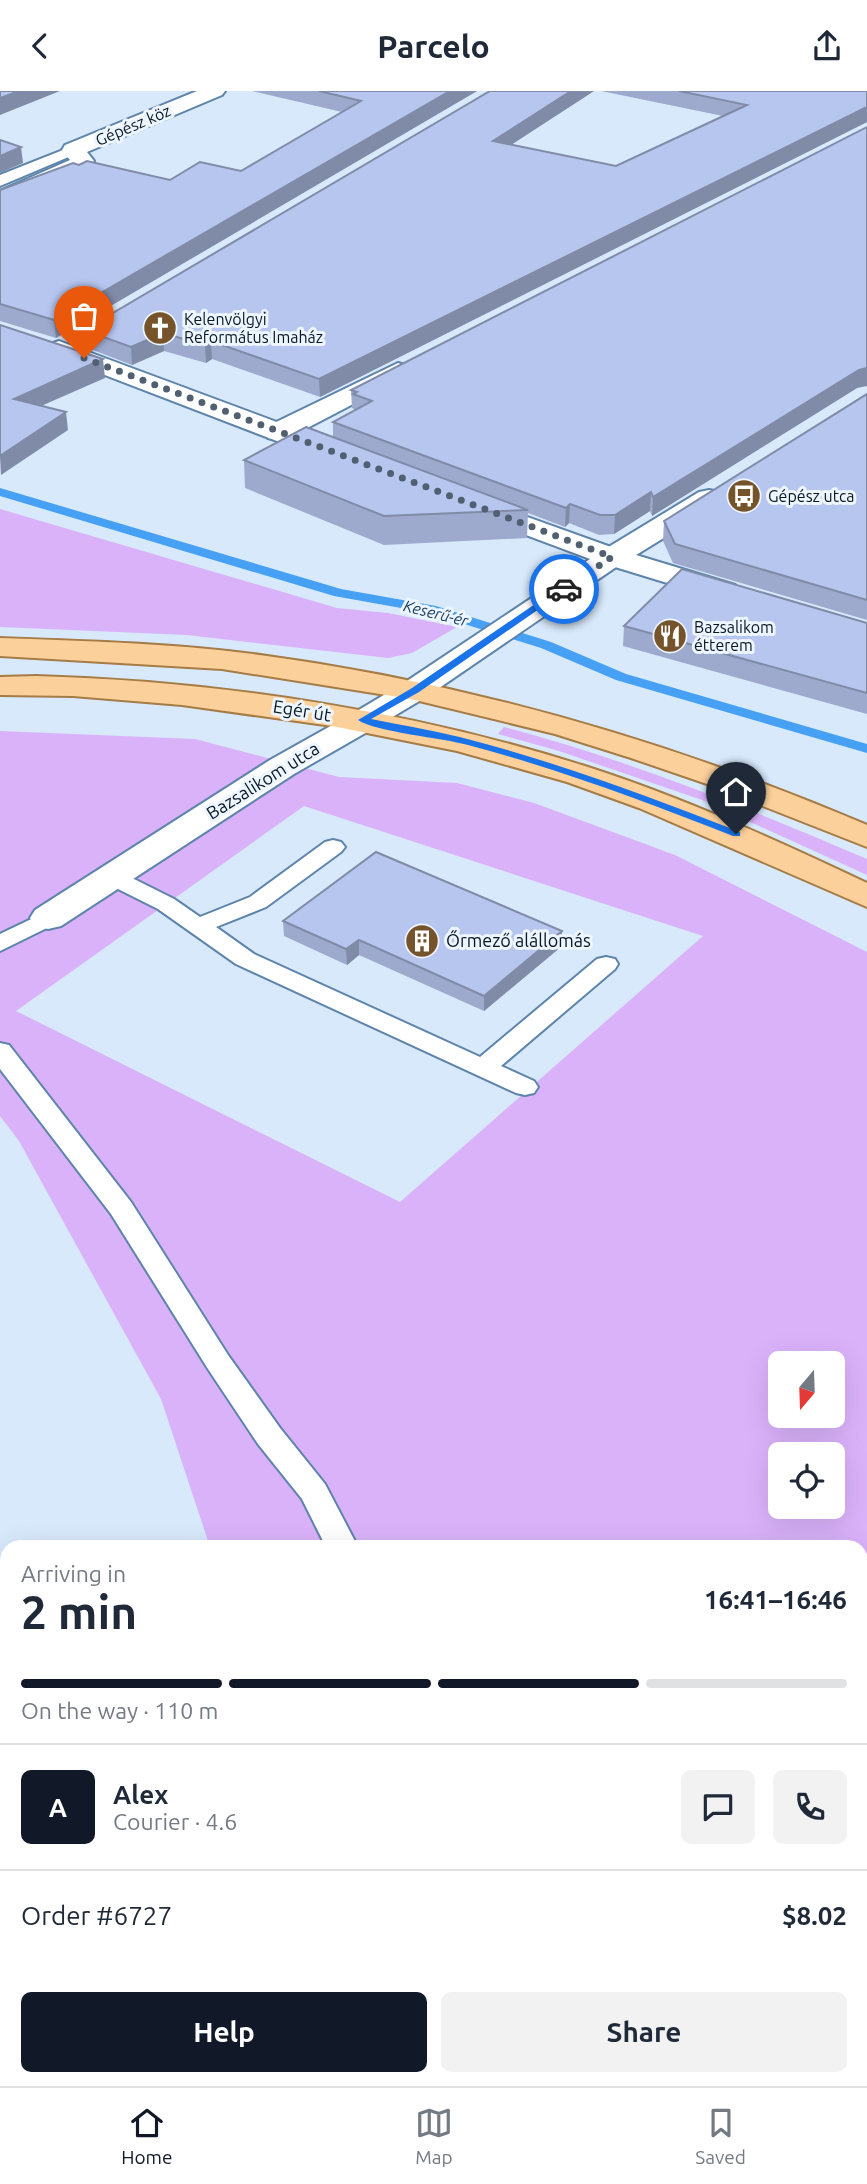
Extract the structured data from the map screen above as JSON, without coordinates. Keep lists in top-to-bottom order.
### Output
{
  "streets": {
    "main road": ["Egér út"],
    "street": ["Gépész köz", "Bazsalikom utca"]
  },
  "crossings": [
    ["Egér út", "Bazsalikom utca"]
  ],
  "water": ["Keserű-ér"],
  "places": {
    "church": ["Kelenvölgyi Református Imaház"],
    "bus stop": ["Gépész utca"],
    "restaurant": ["Bazsalikom étterem"],
    "building": ["Őrmező alállomás"]
  },
  "north": "bottom",
  "page": {
    "header": "Parcelo",
    "heading": ["2 min", "Arriving in", "16:41–16:46"],
    "panel": [
      "Alex",
      "Courier · 4.6",
      "Order #6727",
      "$8.02"
    ],
    "bar": "On the way · 110 m",
    "round": "A",
    "buttons": ["Help", "Share"],
    "tabs": ["Home", "Map", "Saved"]
  }
}
